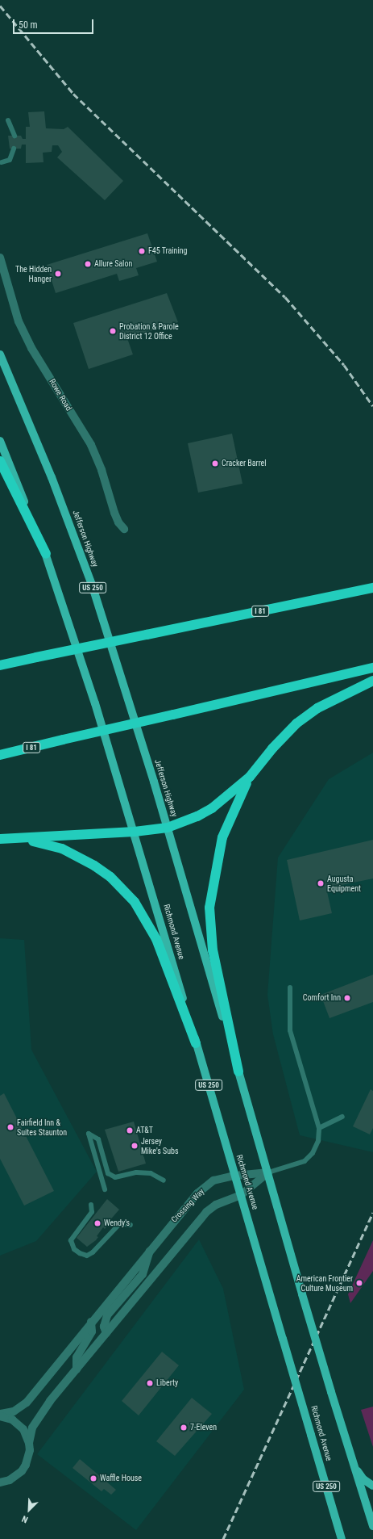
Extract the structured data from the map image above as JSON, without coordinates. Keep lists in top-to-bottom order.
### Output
{
  "streets": {
    "highway": ["I 81"],
    "main road": ["Jefferson Highway", "US 250", "Richmond Avenue"],
    "street": ["Rowe Road", "Crossing Way"]
  },
  "crossings": [
    ["Jefferson Highway", "US 250"],
    ["US 250", "Richmond Avenue"],
    ["US 250", "Crossing Way"],
    ["Richmond Avenue", "Crossing Way"]
  ],
  "places": [
    "F45 Training",
    "Allure Salon",
    "The Hidden Hanger",
    "Probation & Parole District 12 Office",
    "Cracker Barrel",
    "Augusta Equipment",
    "Comfort Inn",
    "Fairfield Inn & Suites Staunton",
    "AT&T",
    "Jersey Mike's Subs",
    "Wendy's",
    "American Frontier Culture Museum",
    "Liberty",
    "7-Eleven",
    "Waffle House"
  ],
  "scale_bar": "50 m",
  "north": "bottom left"
}
